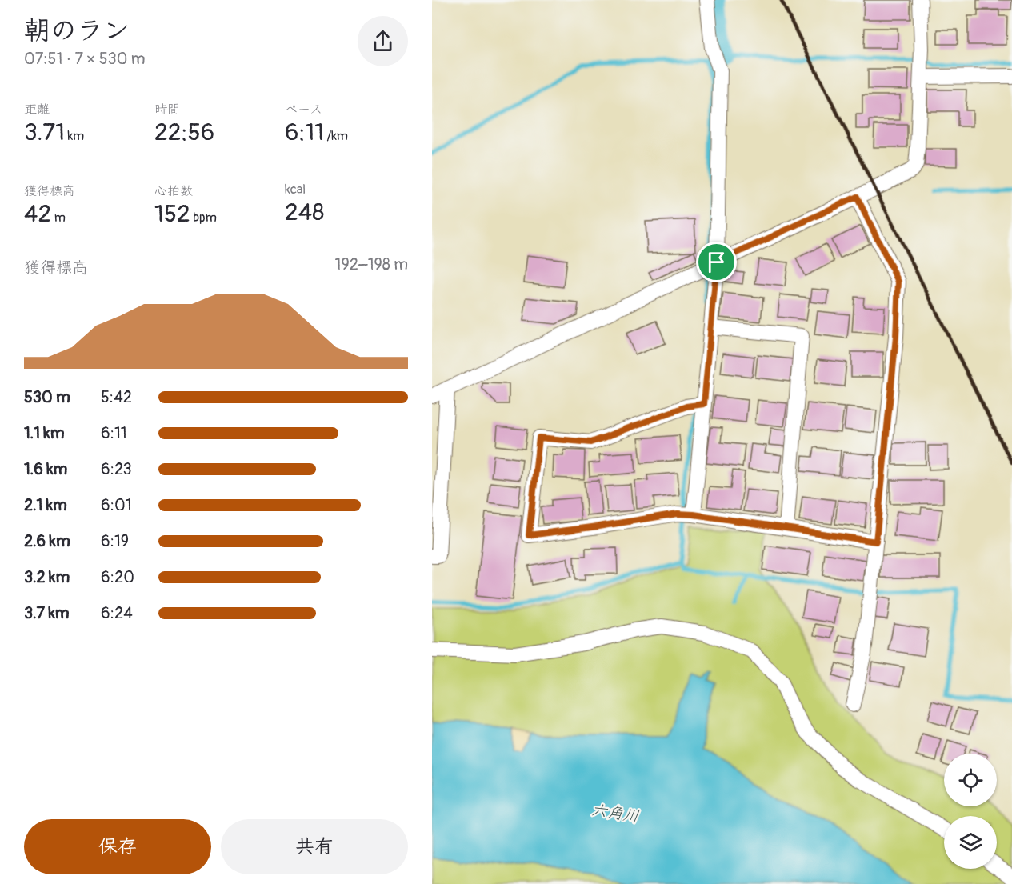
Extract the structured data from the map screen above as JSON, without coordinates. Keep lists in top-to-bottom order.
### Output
{
  "water": ["六角川"],
  "page": {
    "heading": ["朝のラン", "07:51 · 7 × 530 m"],
    "stats": [
      ["距離", "3.71 km"],
      ["時間", "22:56"],
      ["ペース", "6:11 /km"],
      ["獲得標高", "42 m"],
      ["心拍数", "152 bpm"],
      ["kcal", "248"]
    ],
    "chart": ["獲得標高", "192–198 m"],
    "list": [
      {
        "name": "530 m",
        "note": "5:42"
      },
      {
        "name": "1.1 km",
        "note": "6:11"
      },
      {
        "name": "1.6 km",
        "note": "6:23"
      },
      {
        "name": "2.1 km",
        "note": "6:01"
      },
      {
        "name": "2.6 km",
        "note": "6:19"
      },
      {
        "name": "3.2 km",
        "note": "6:20"
      },
      {
        "name": "3.7 km",
        "note": "6:24"
      }
    ],
    "buttons": ["保存", "共有"]
  }
}
